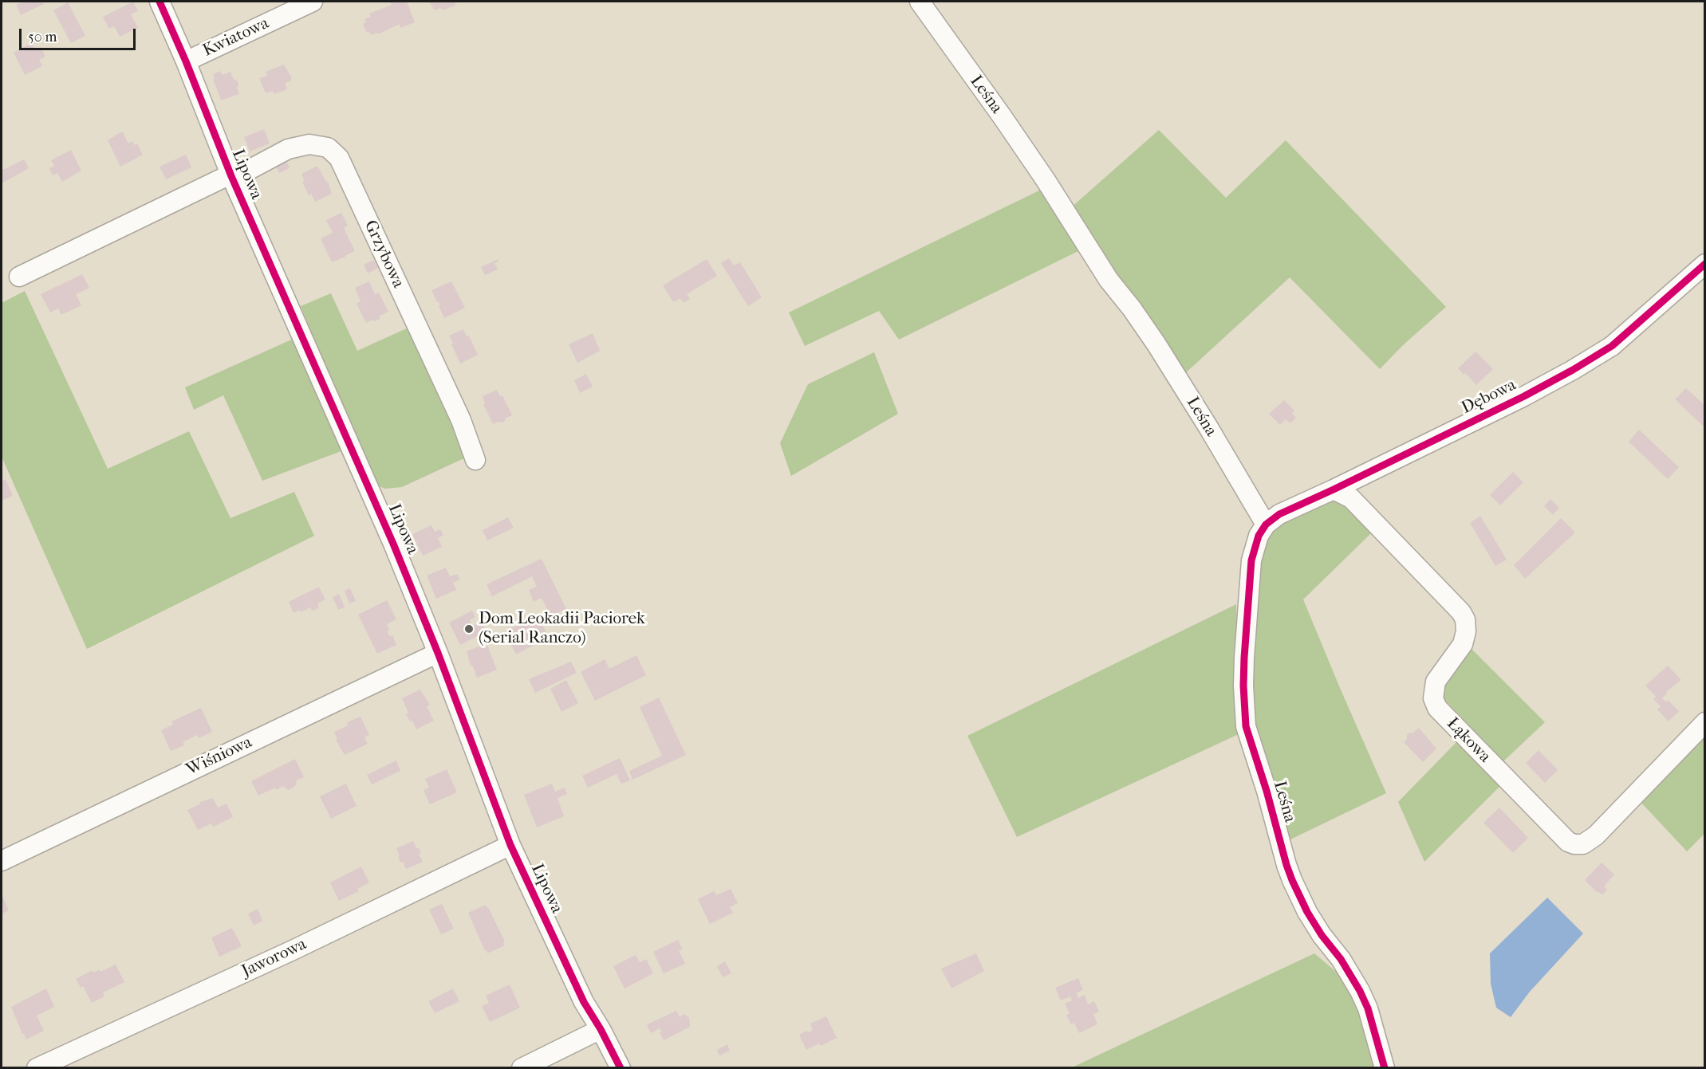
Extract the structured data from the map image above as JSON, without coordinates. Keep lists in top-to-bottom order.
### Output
{
  "streets": {
    "street": [
      "Kwiatowa",
      "Leśna",
      "Lipowa",
      "Grzybowa",
      "Dębowa",
      "Łąkowa",
      "Wiśniowa",
      "Jaworowa"
    ]
  },
  "crossings": [
    ["Kwiatowa", "Lipowa"],
    ["Leśna", "Dębowa"],
    ["Lipowa", "Grzybowa"],
    ["Lipowa", "Wiśniowa"],
    ["Lipowa", "Jaworowa"],
    ["Dębowa", "Łąkowa"]
  ],
  "places": ["Dom Leokadii Paciorek (Serial Ranczo)"],
  "scale_bar": "50 m"
}
